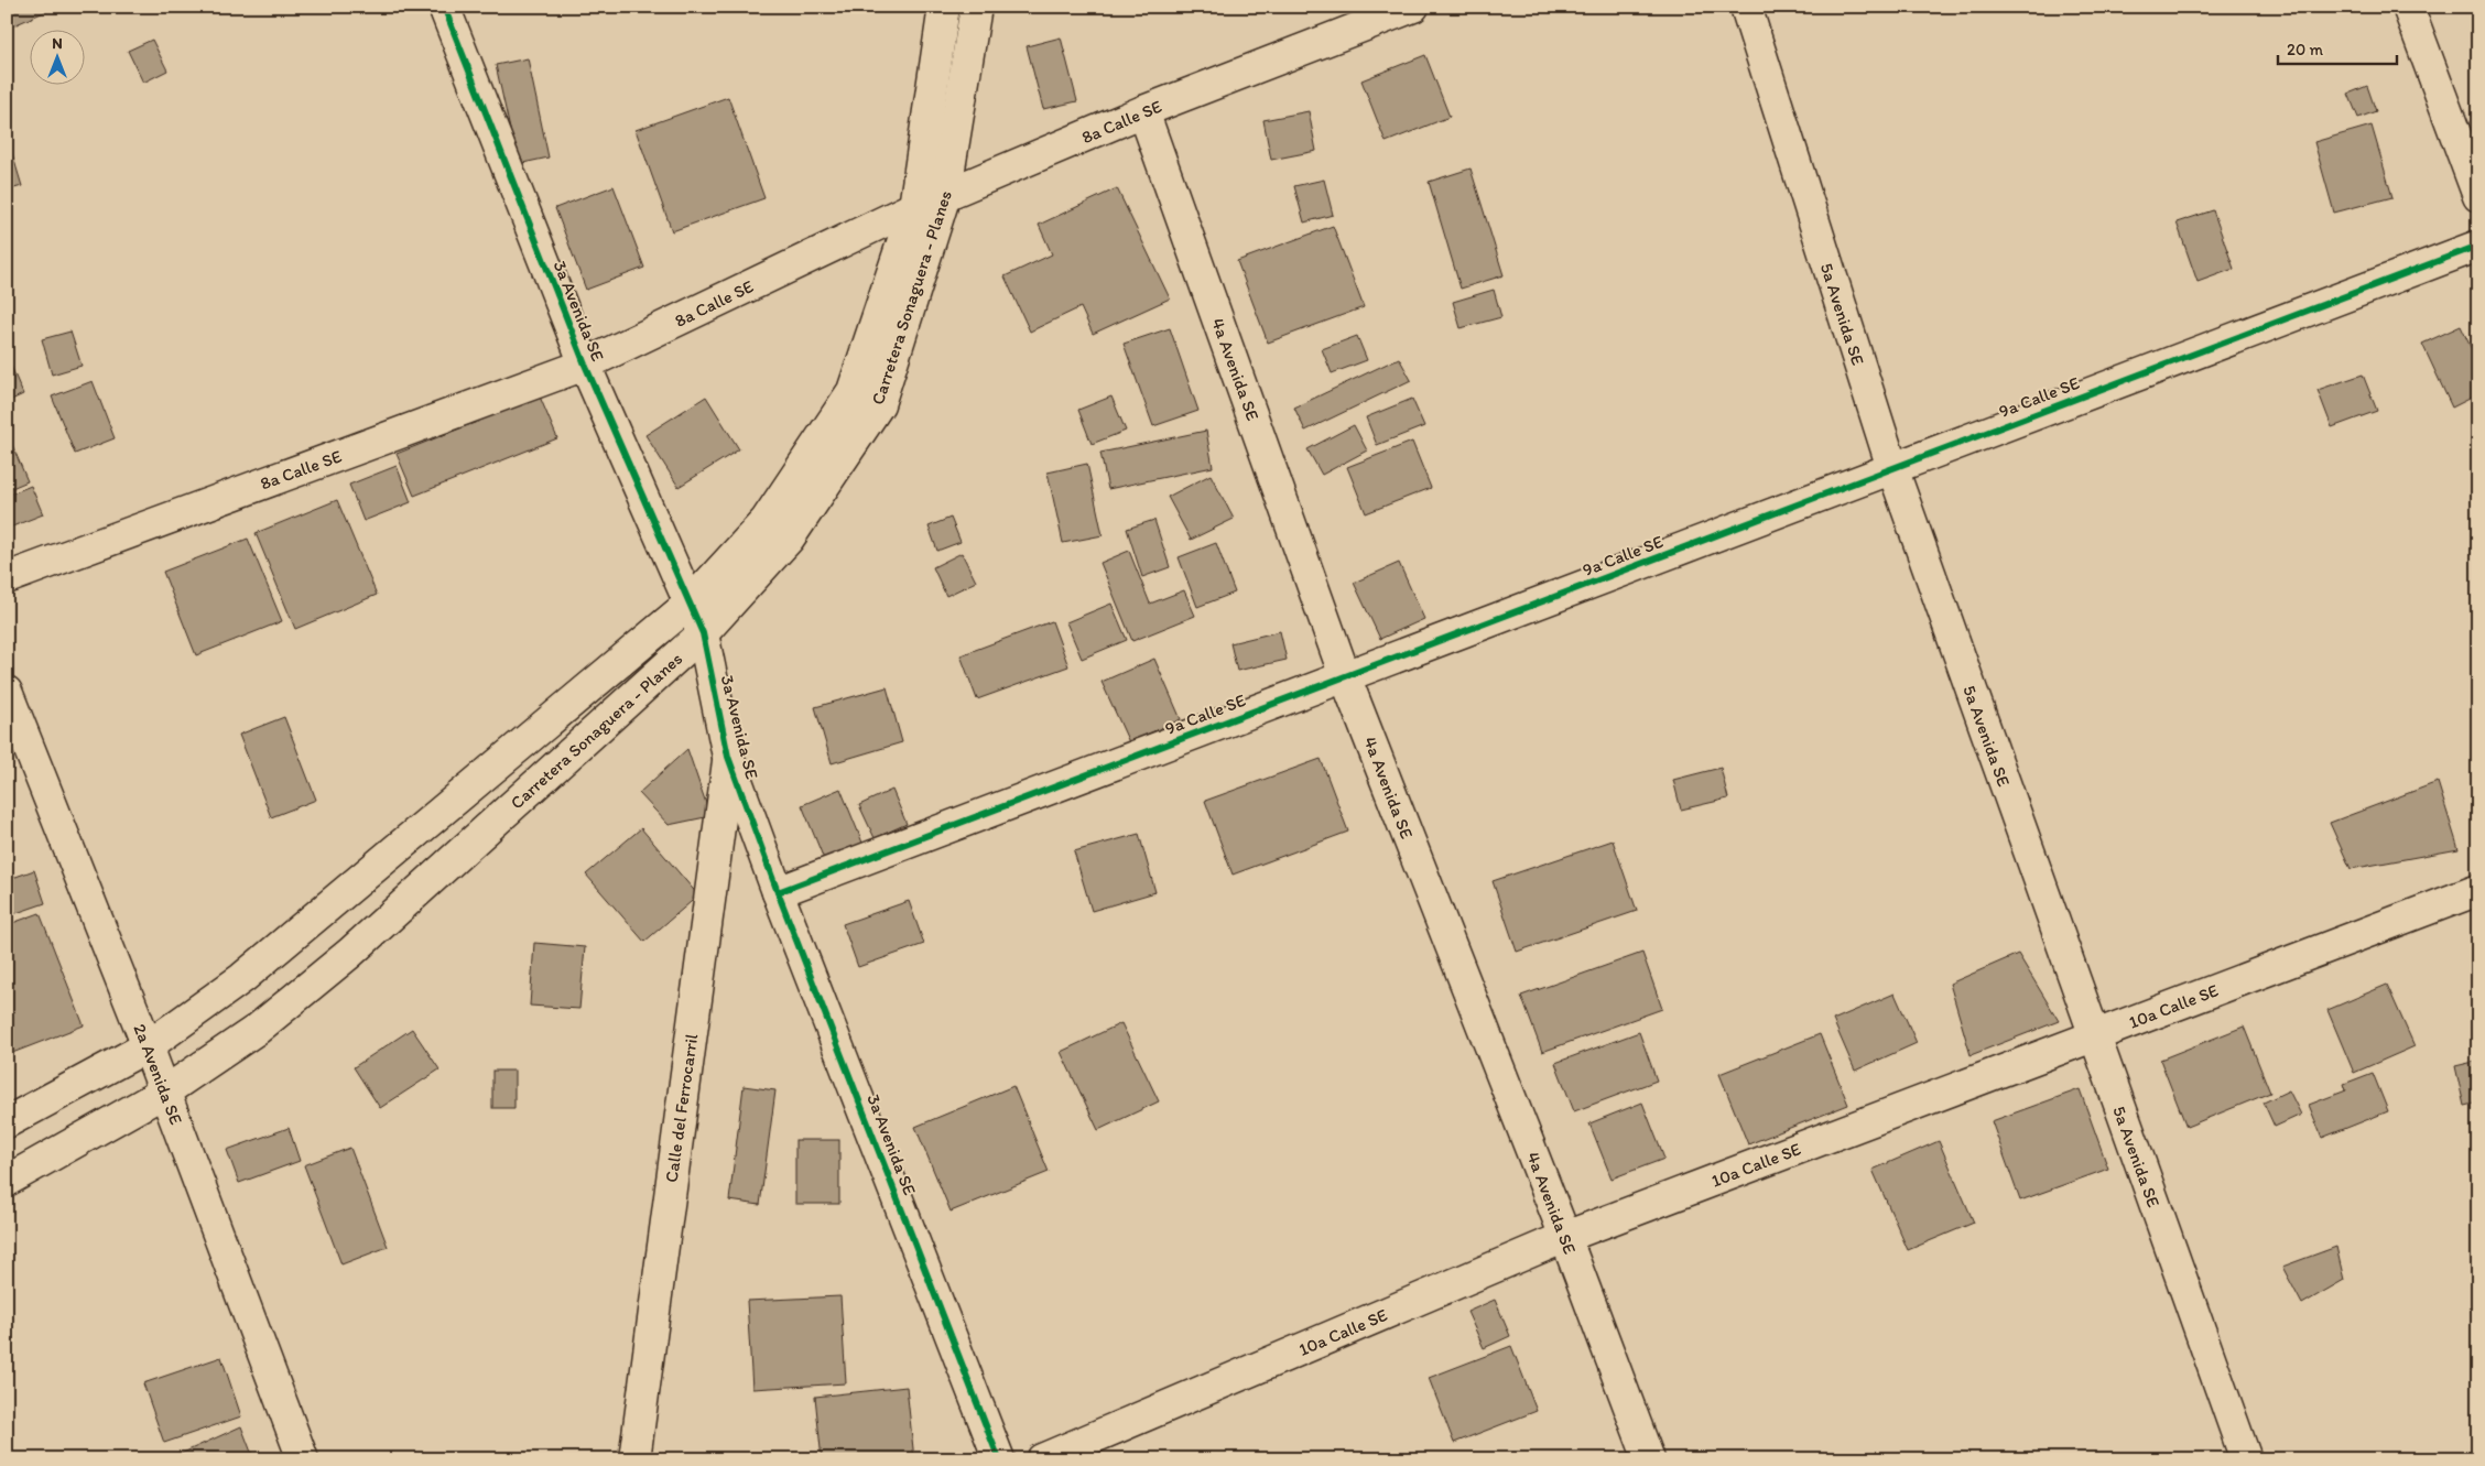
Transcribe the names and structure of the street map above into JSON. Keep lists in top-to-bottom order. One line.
{"streets":{"street":["8a Calle SE","Carretera Sonaguera - Planes","3a Avenida SE","5a Avenida SE","4a Avenida SE","9a Calle SE","10a Calle SE","2a Avenida SE","Calle del Ferrocarril"]},"crossings":[["8a Calle SE","Carretera Sonaguera - Planes"],["8a Calle SE","3a Avenida SE"],["8a Calle SE","4a Avenida SE"],["Carretera Sonaguera - Planes","3a Avenida SE"],["Carretera Sonaguera - Planes","2a Avenida SE"],["3a Avenida SE","9a Calle SE"],["3a Avenida SE","Calle del Ferrocarril"],["5a Avenida SE","9a Calle SE"],["5a Avenida SE","10a Calle SE"],["4a Avenida SE","9a Calle SE"],["4a Avenida SE","10a Calle SE"]],"scale_bar":"20 m","north":"top"}
